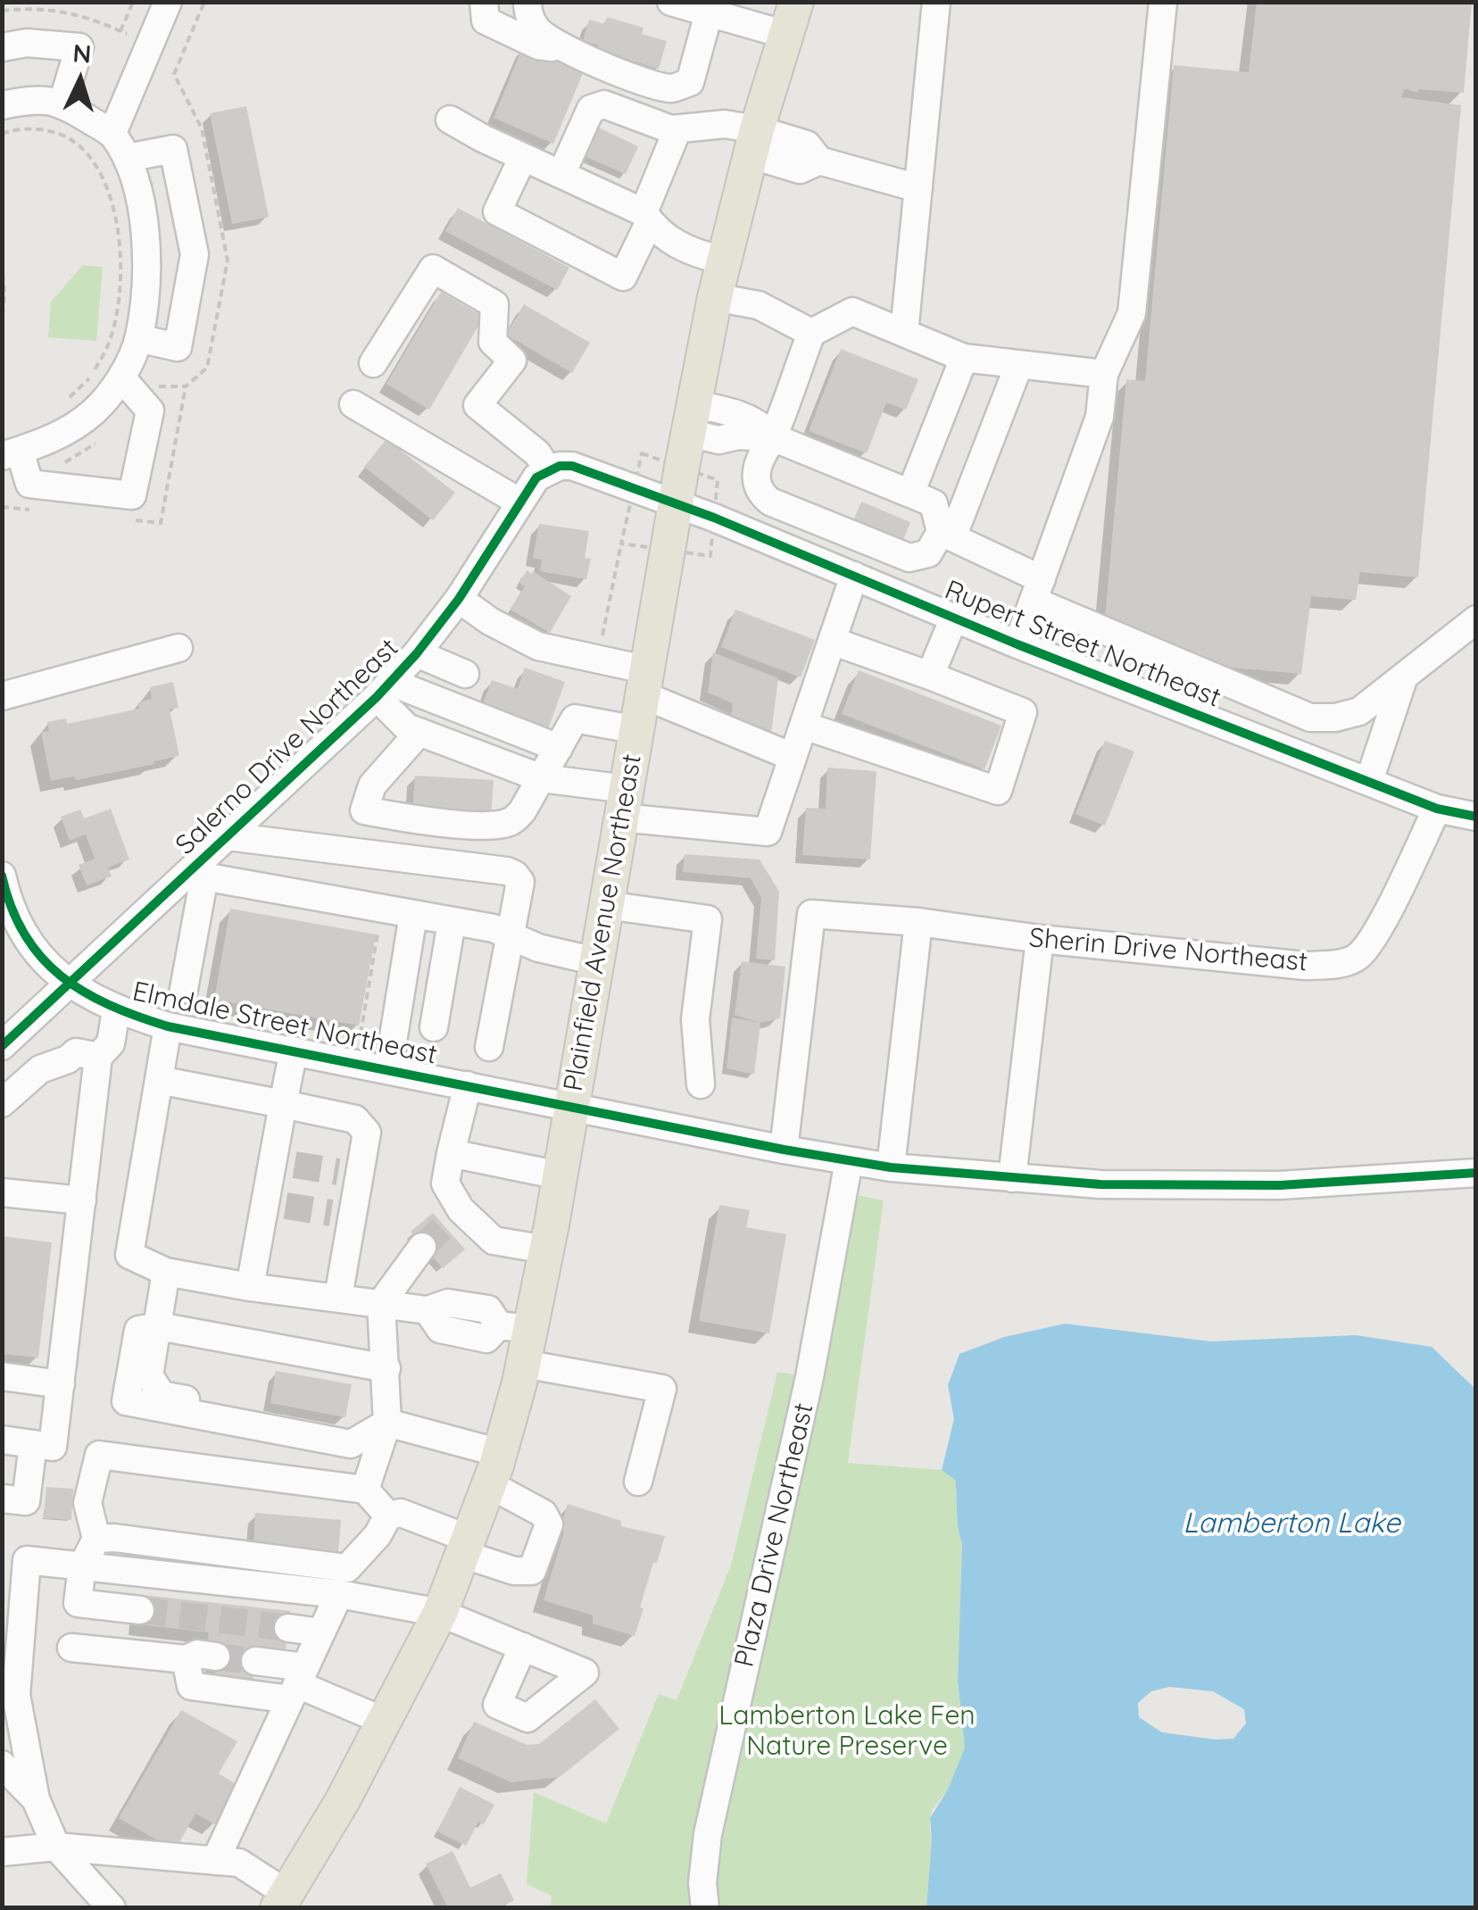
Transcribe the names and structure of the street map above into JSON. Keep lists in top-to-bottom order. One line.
{"streets":{"main road":["Plainfield Avenue Northeast"],"street":["Rupert Street Northeast","Salerno Drive Northeast","Sherin Drive Northeast","Elmdale Street Northeast","Plaza Drive Northeast"]},"crossings":[["Rupert Street Northeast","Plainfield Avenue Northeast"],["Rupert Street Northeast","Sherin Drive Northeast"],["Salerno Drive Northeast","Elmdale Street Northeast"],["Plainfield Avenue Northeast","Elmdale Street Northeast"],["Sherin Drive Northeast","Elmdale Street Northeast"],["Elmdale Street Northeast","Plaza Drive Northeast"]],"water":["Lamberton Lake"],"parks":["Lamberton Lake Fen Nature Preserve"],"north":"top"}
